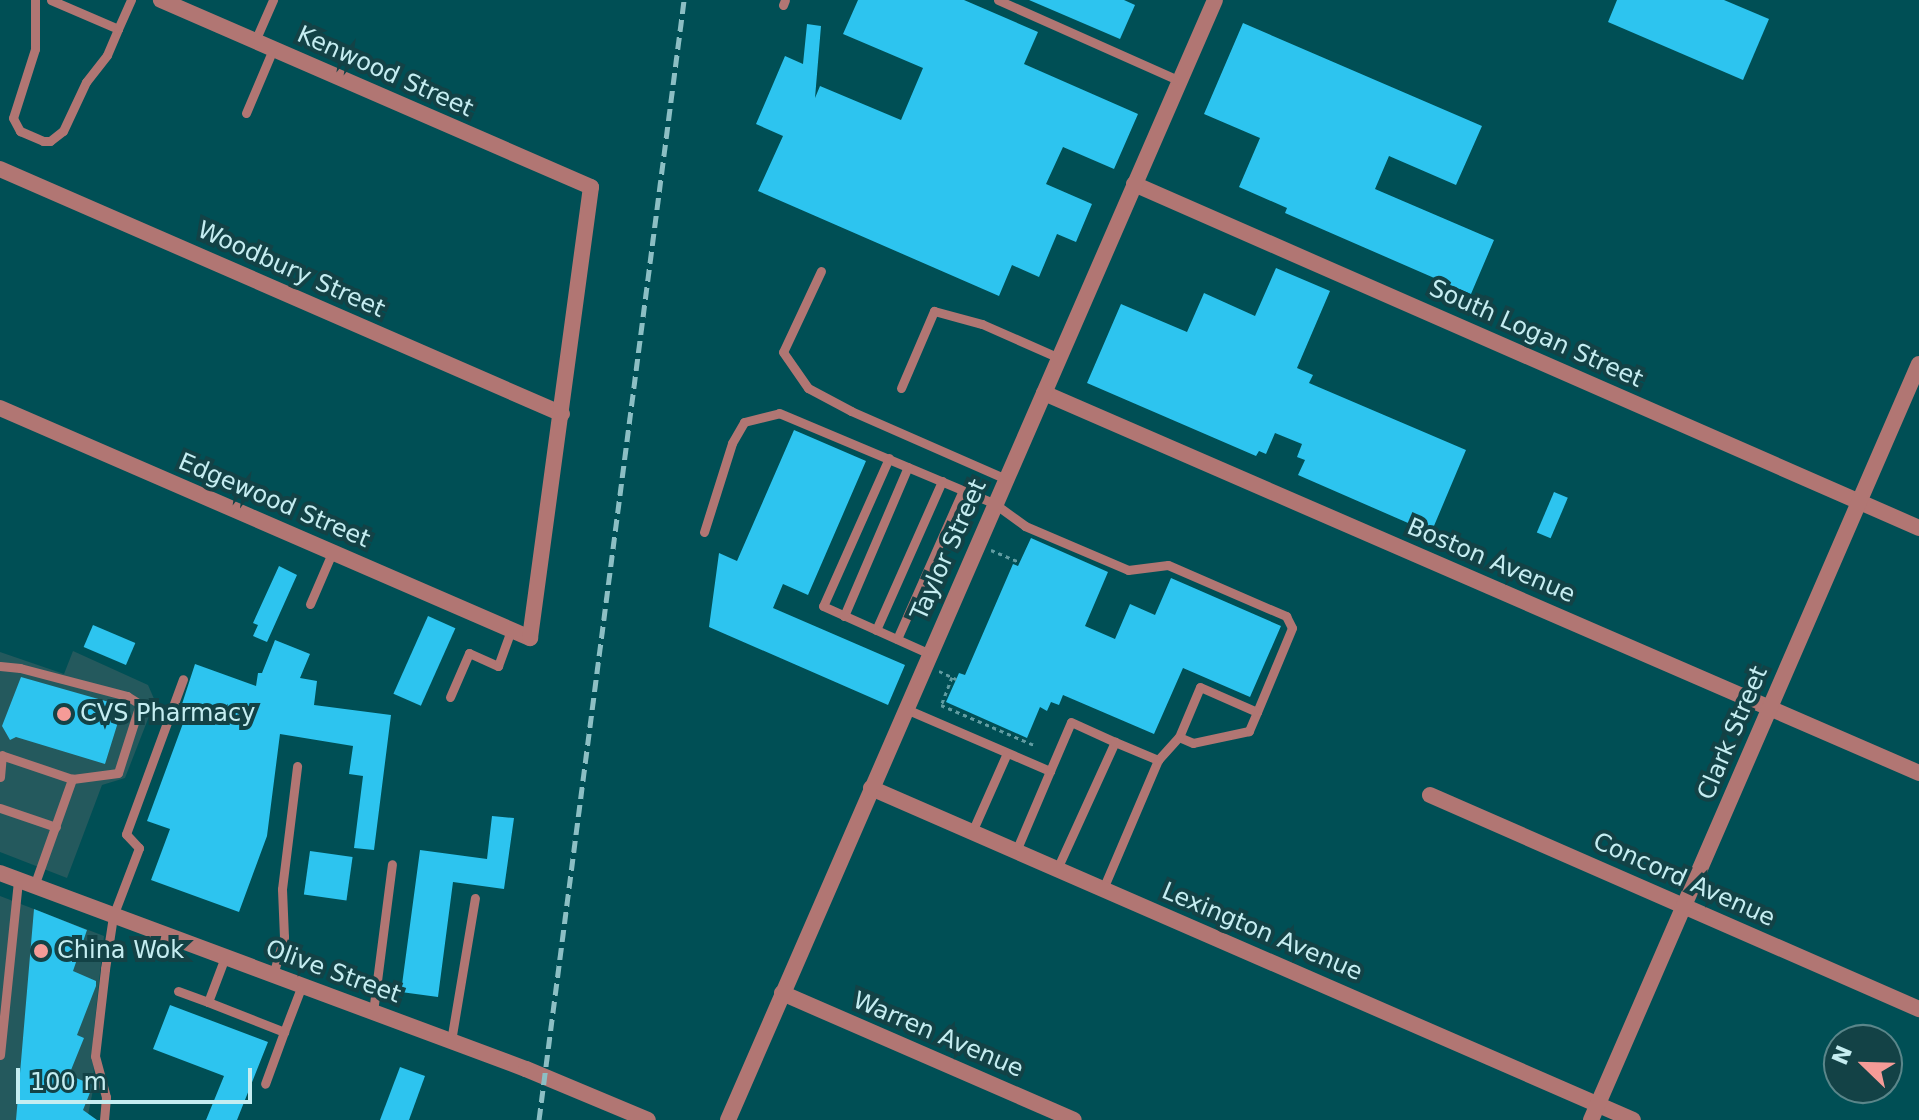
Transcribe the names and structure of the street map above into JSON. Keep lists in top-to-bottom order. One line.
{"streets":{"street":["Kenwood Street","Woodbury Street","South Logan Street","Edgewood Street","Taylor Street","Boston Avenue","Clark Street","Concord Avenue","Lexington Avenue","Olive Street","Warren Avenue"]},"crossings":[["Kenwood Street","Woodbury Street"],["Kenwood Street","Edgewood Street"],["Woodbury Street","Edgewood Street"],["South Logan Street","Taylor Street"],["South Logan Street","Clark Street"],["Taylor Street","Boston Avenue"],["Taylor Street","Lexington Avenue"],["Taylor Street","Warren Avenue"],["Boston Avenue","Clark Street"],["Clark Street","Concord Avenue"],["Clark Street","Lexington Avenue"]],"places":["CVS Pharmacy","China Wok"],"scale_bar":"100 m","north":"top left"}
